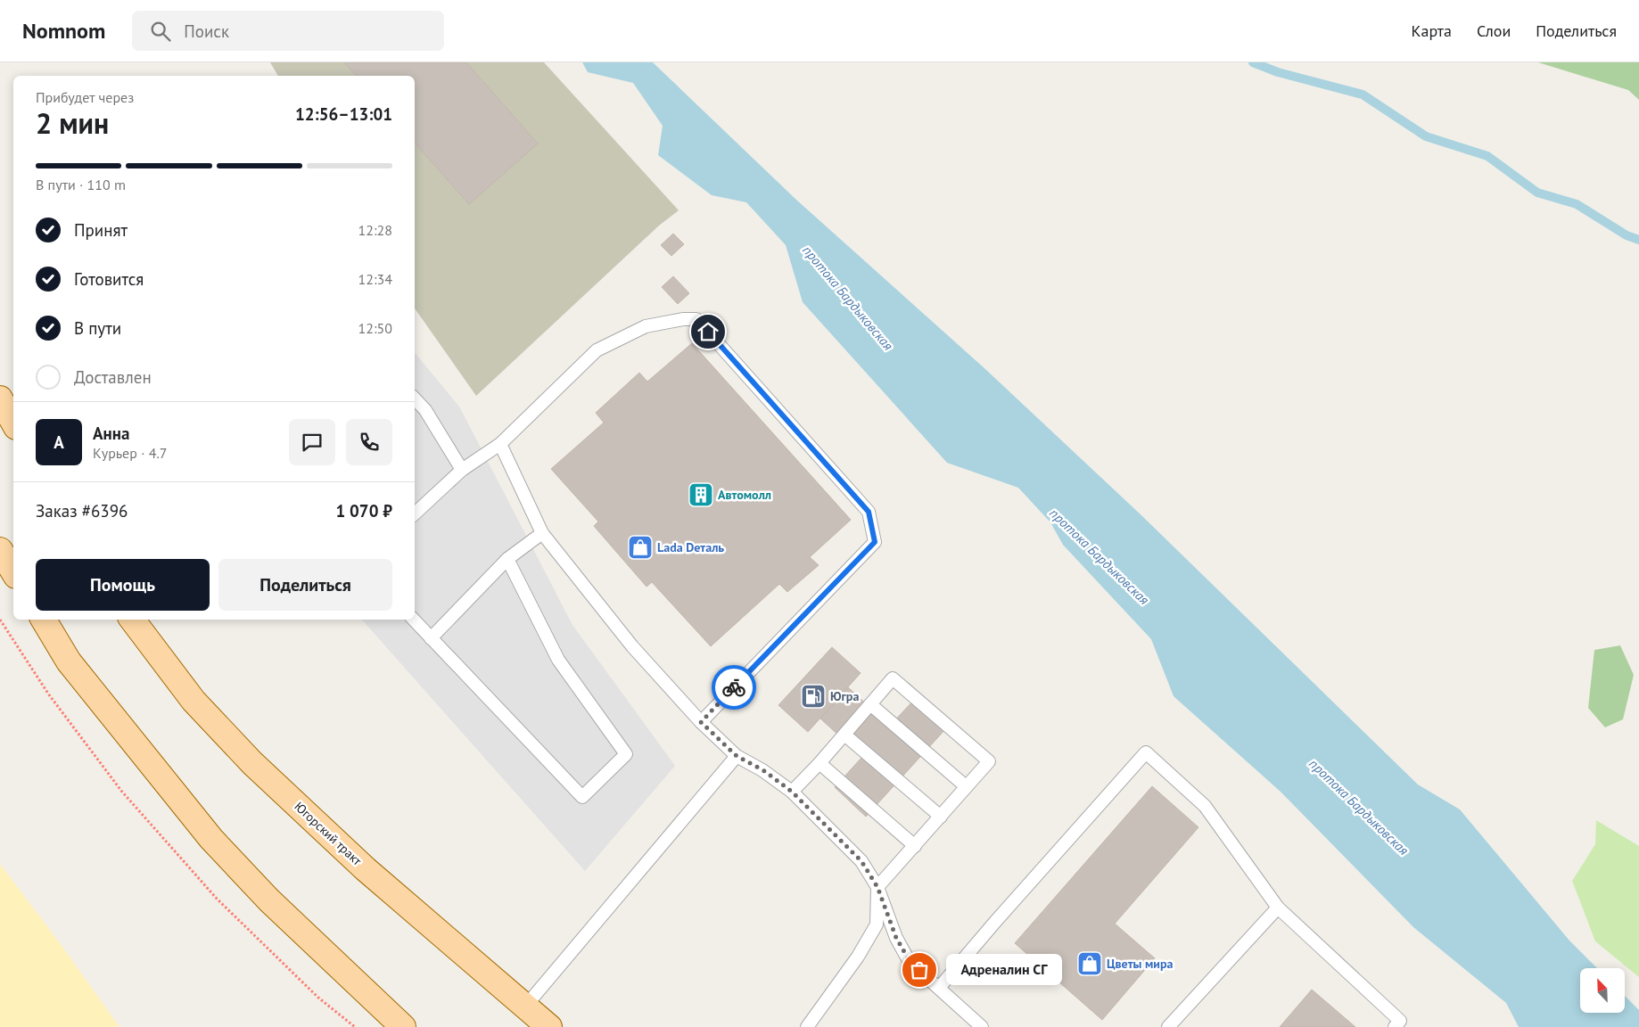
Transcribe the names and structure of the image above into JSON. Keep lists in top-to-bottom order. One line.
{"streets":{"main road":["Югорский тракт"]},"water":["протока Бардыковская"],"places":{"building":["Автомолл"],"shop":["Lada Dеталь","Цветы мира"],"fuel station":["Югра"],"other":["Адреналин СГ"]},"north":"top left","page":{"header":"Nomnom","search":"Поиск","nav":["Карта","Слои","Поделиться"],"heading":["2 мин","Прибудет через","12:56–13:01"],"panel":["Анна","Курьер · 4.7","Заказ #6396","1 070 ₽"],"bar":"В пути · 110 m","list":[["Принят","12:28"],["Готовится","12:34"],["В пути","12:50"],"Доставлен"],"round":"А","buttons":["Помощь","Поделиться"],"bubble":"Адреналин СГ"}}
